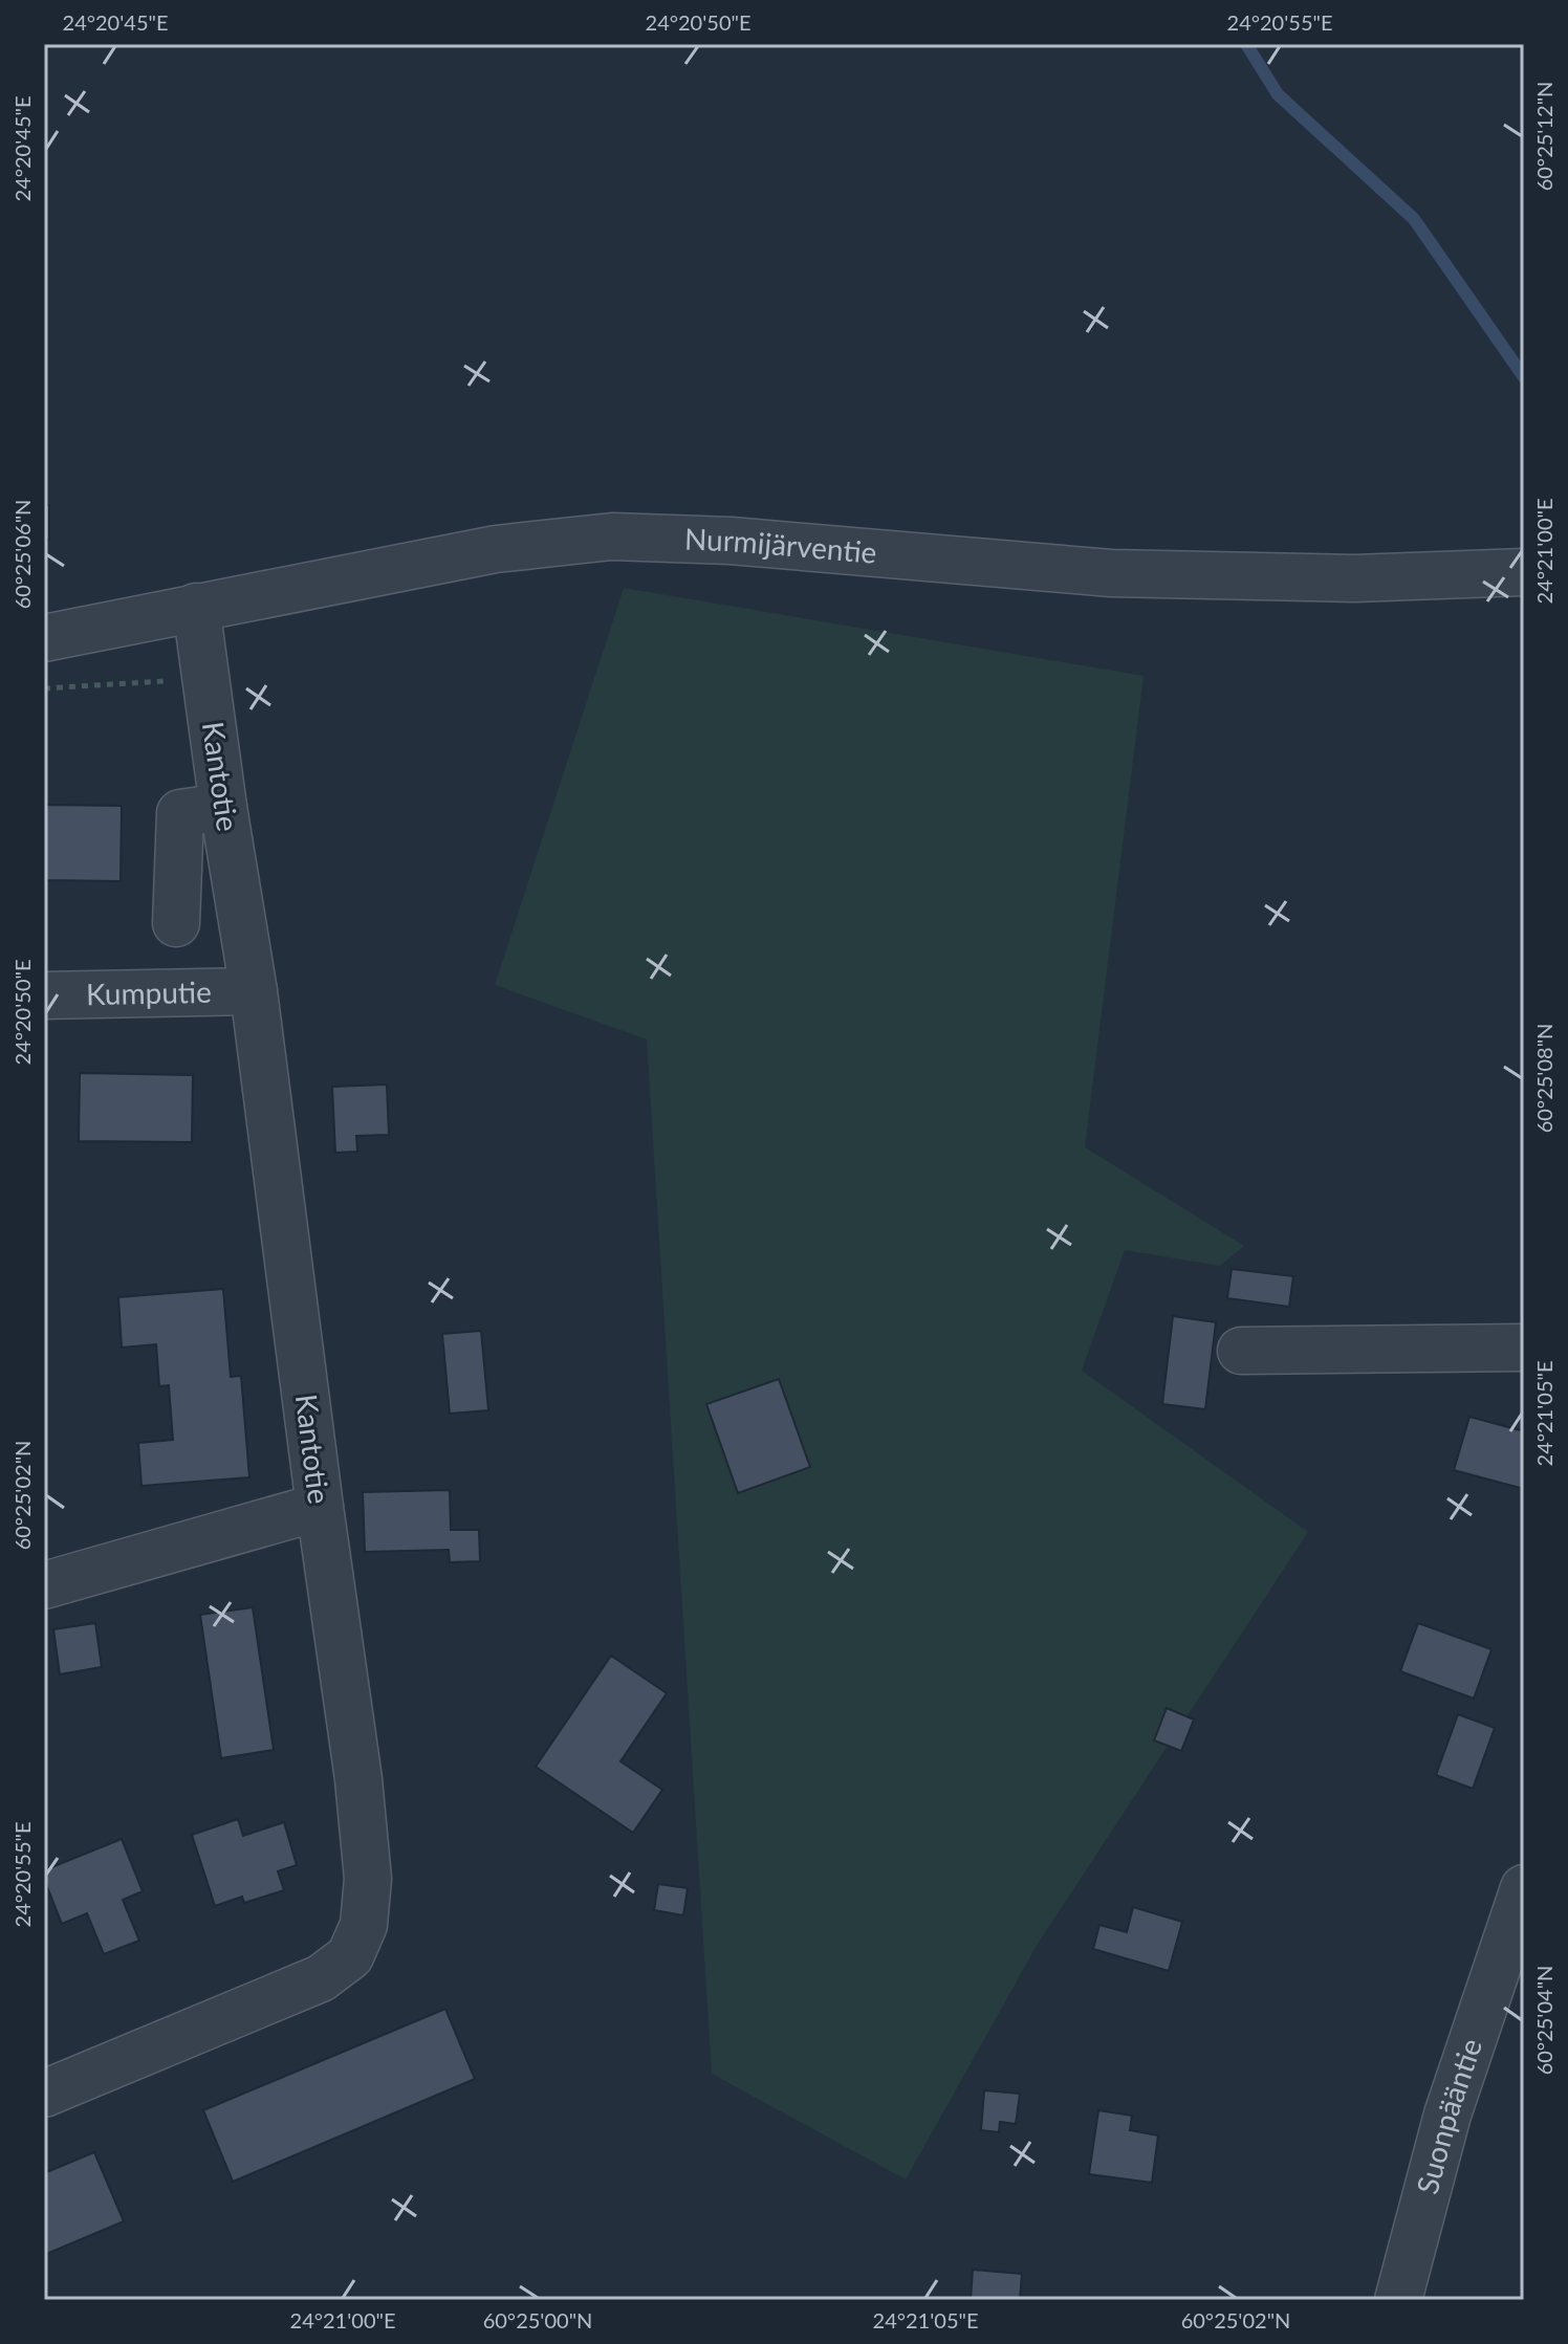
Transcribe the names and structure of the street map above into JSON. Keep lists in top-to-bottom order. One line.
{"streets":{"street":["Nurmijärventie","Kantotie","Kumputie","Suonpääntie"]},"crossings":[["Nurmijärventie","Kantotie"],["Kantotie","Kumputie"]],"coordinates":["24°20'45\"E","24°20'50\"E","24°20'55\"E","60°25'12\"N","24°21'00\"E","60°25'06\"N","60°25'08\"N","24°21'05\"E","60°25'02\"N","60°25'04\"N","60°25'00\"N"]}
